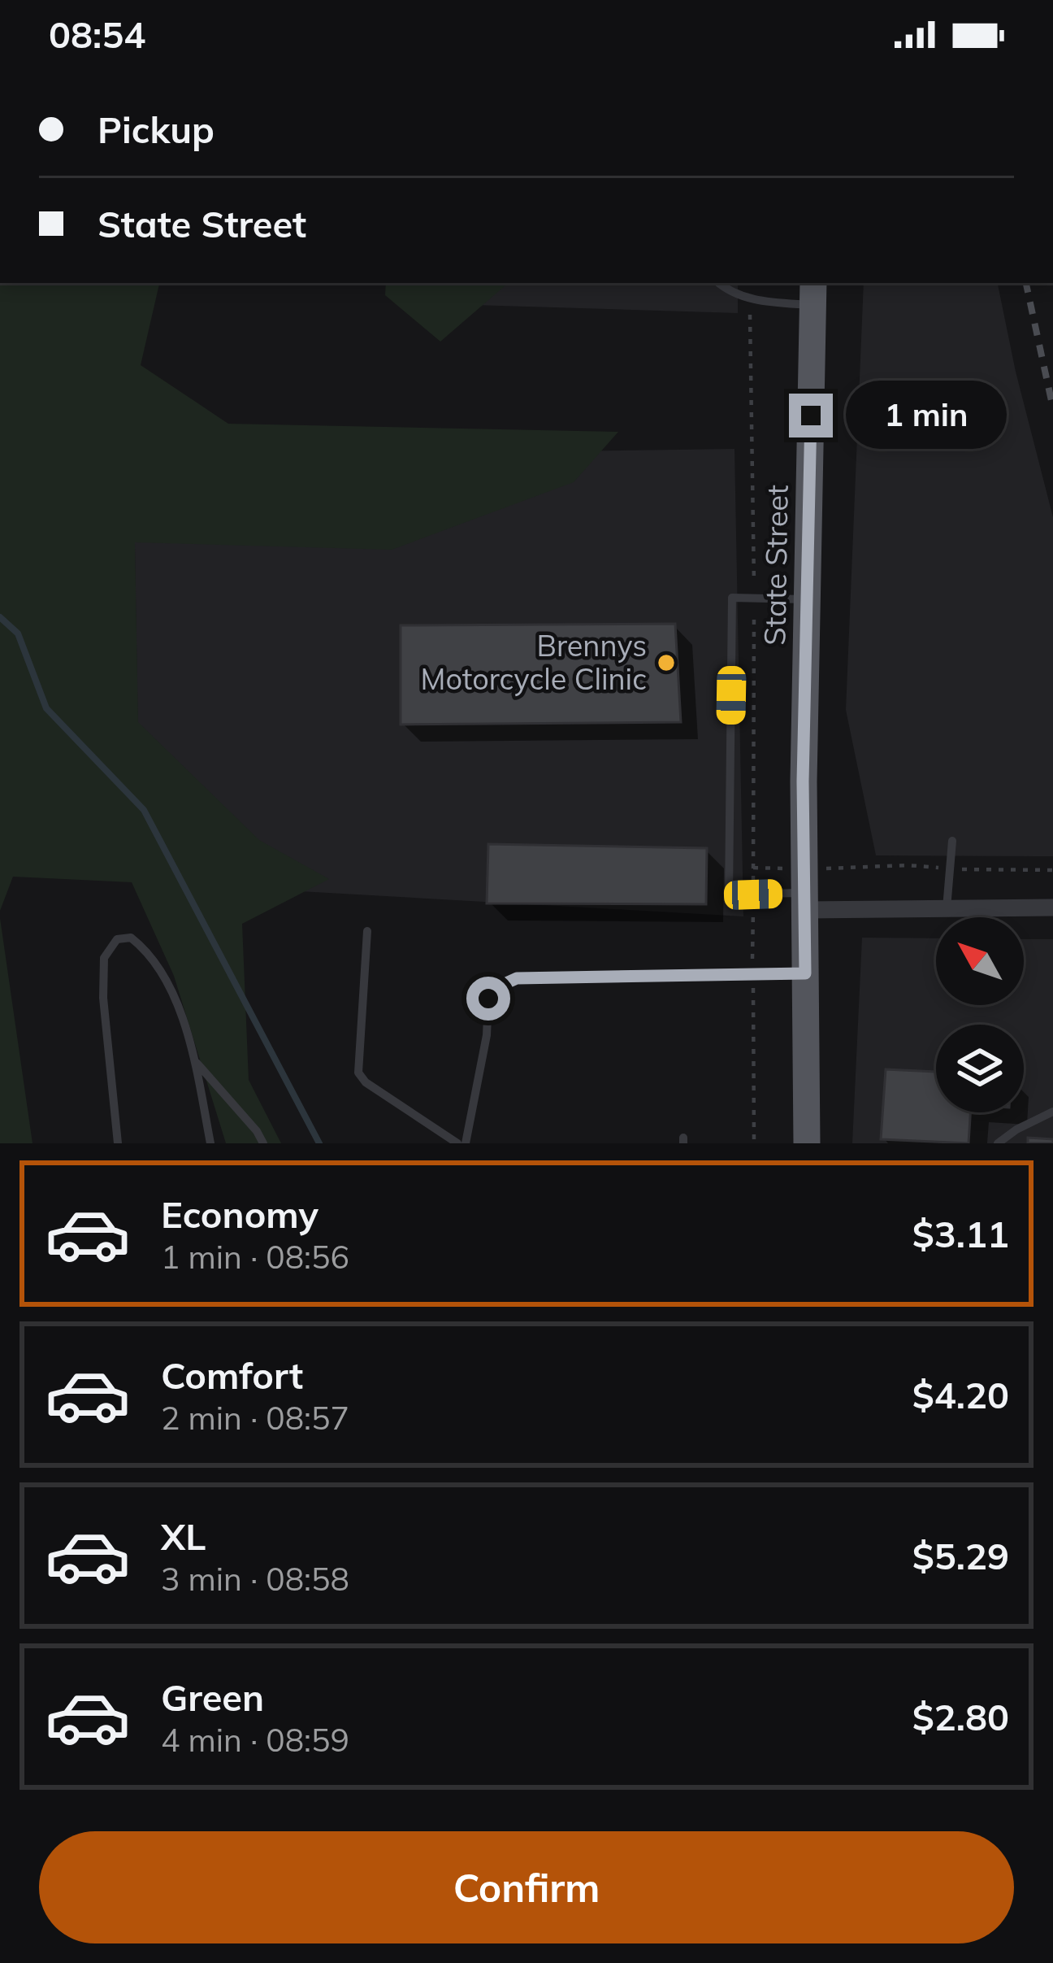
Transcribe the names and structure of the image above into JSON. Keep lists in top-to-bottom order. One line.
{"streets":{"main road":["State Street"]},"places":["Brennys Motorcycle Clinic"],"north":"top left","page":{"status":"08:54","banner":["Pickup","State Street"],"bubble":"1 min","list":[{"name":"Economy","note":"1 min · 08:56","value":"$3.11"},{"name":"Comfort","note":"2 min · 08:57","value":"$4.20"},{"name":"XL","note":"3 min · 08:58","value":"$5.29"},{"name":"Green","note":"4 min · 08:59","value":"$2.80"}],"buttons":"Confirm"}}
